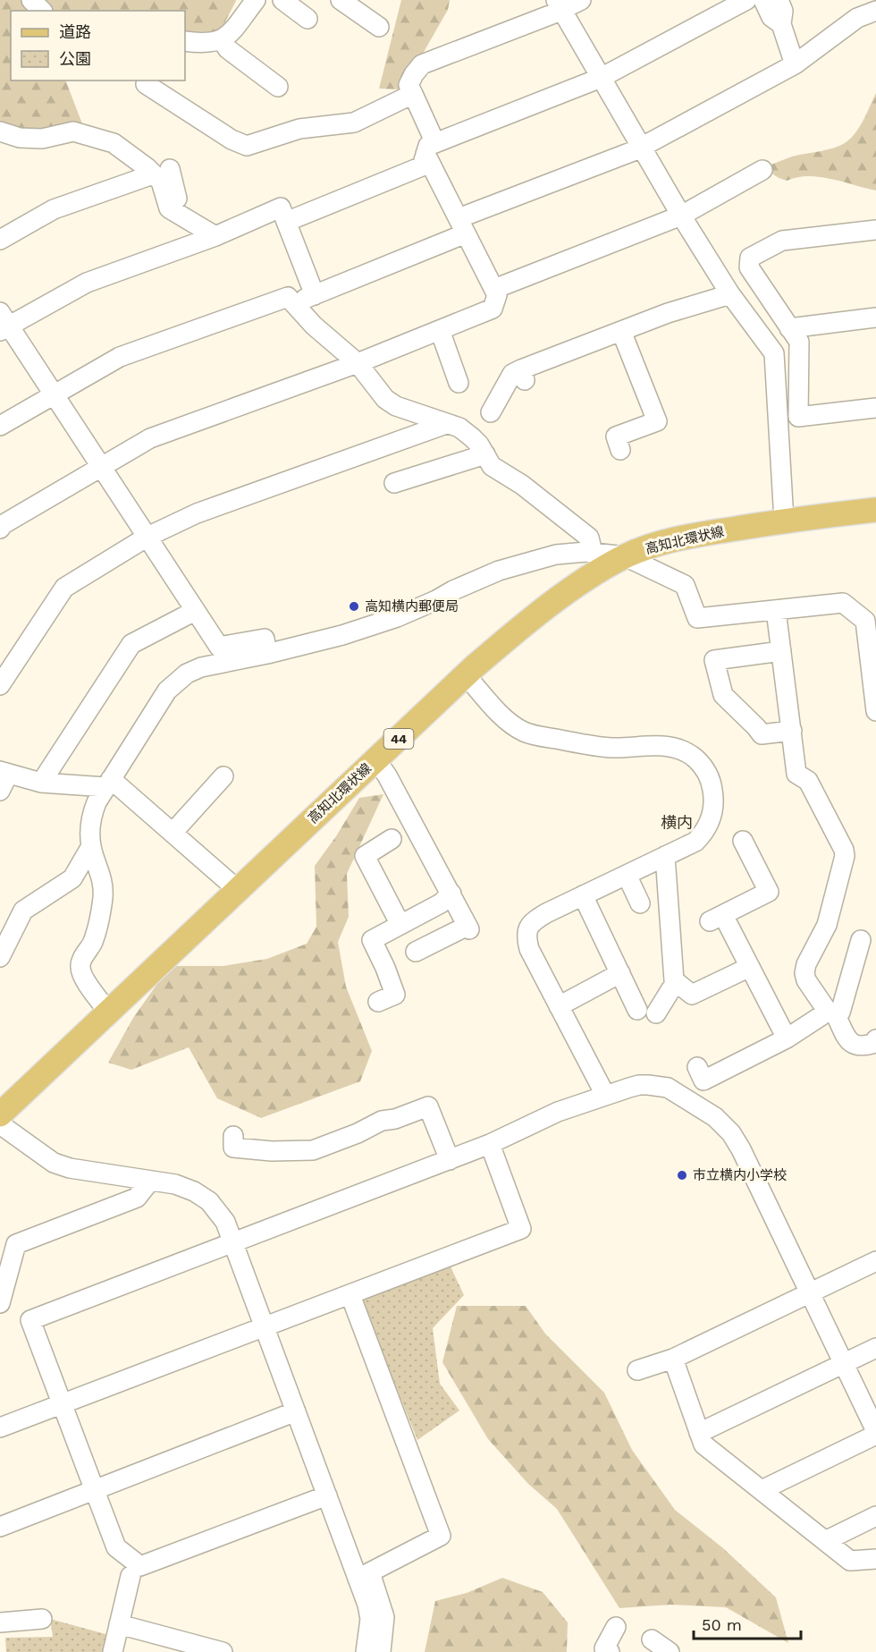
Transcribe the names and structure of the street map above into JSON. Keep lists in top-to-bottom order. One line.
{"streets":{"main road":["高知北環状線","44"]},"districts":["横内"],"places":["高知横内郵便局","市立横内小学校"],"legend":["道路","公園"],"scale_bar":"50 m"}
